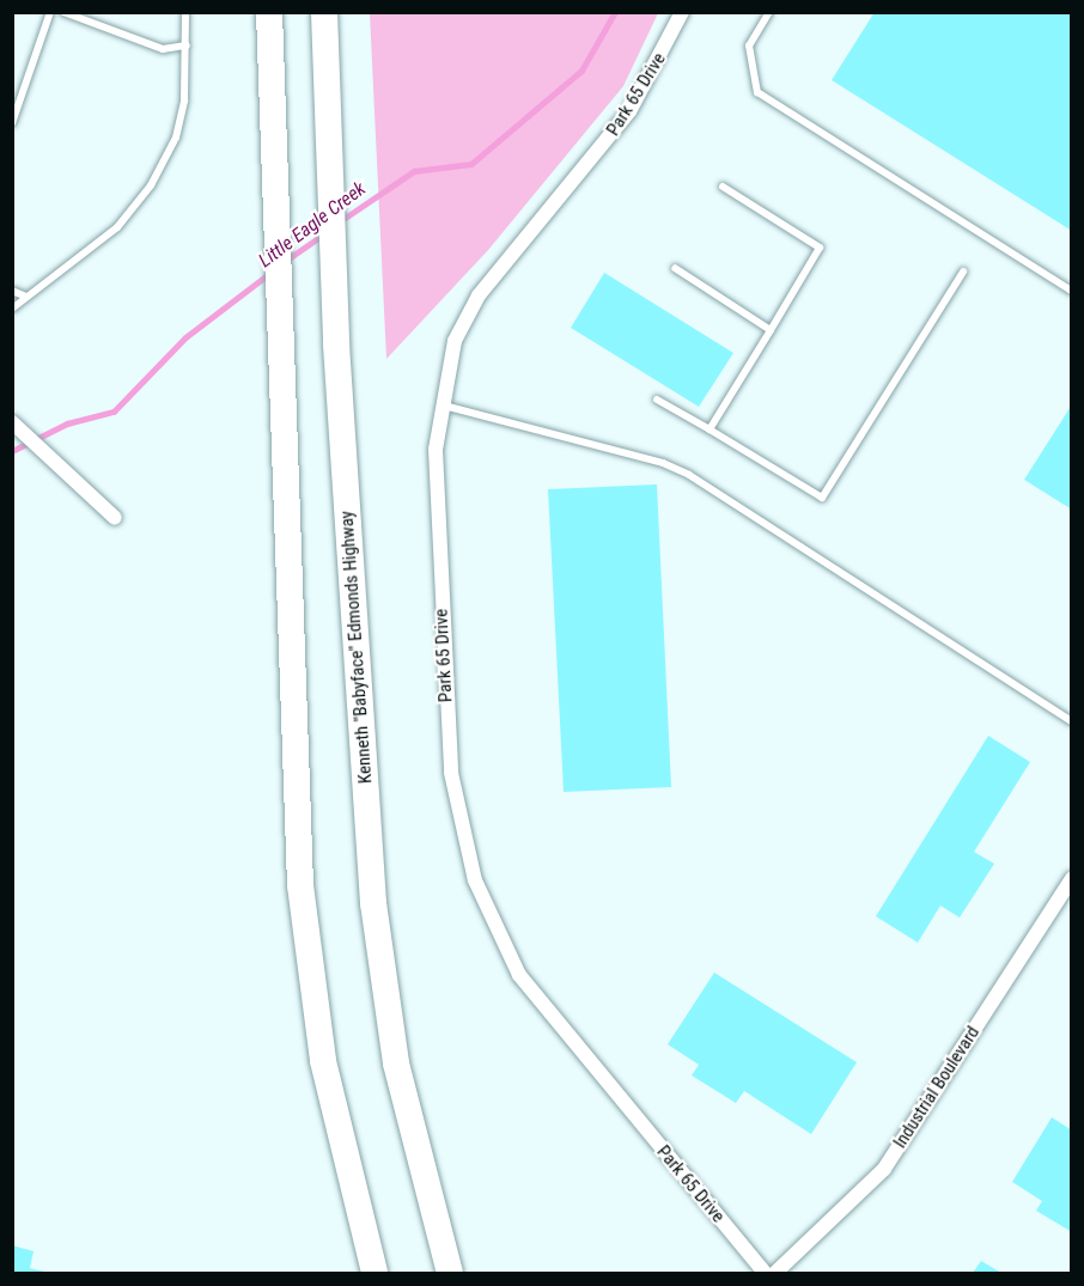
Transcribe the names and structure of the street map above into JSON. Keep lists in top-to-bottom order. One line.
{"streets":{"highway":["Kenneth \"Babyface\" Edmonds Highway"],"street":["Park 65 Drive","Industrial Boulevard"]},"water":["Little Eagle Creek"]}
